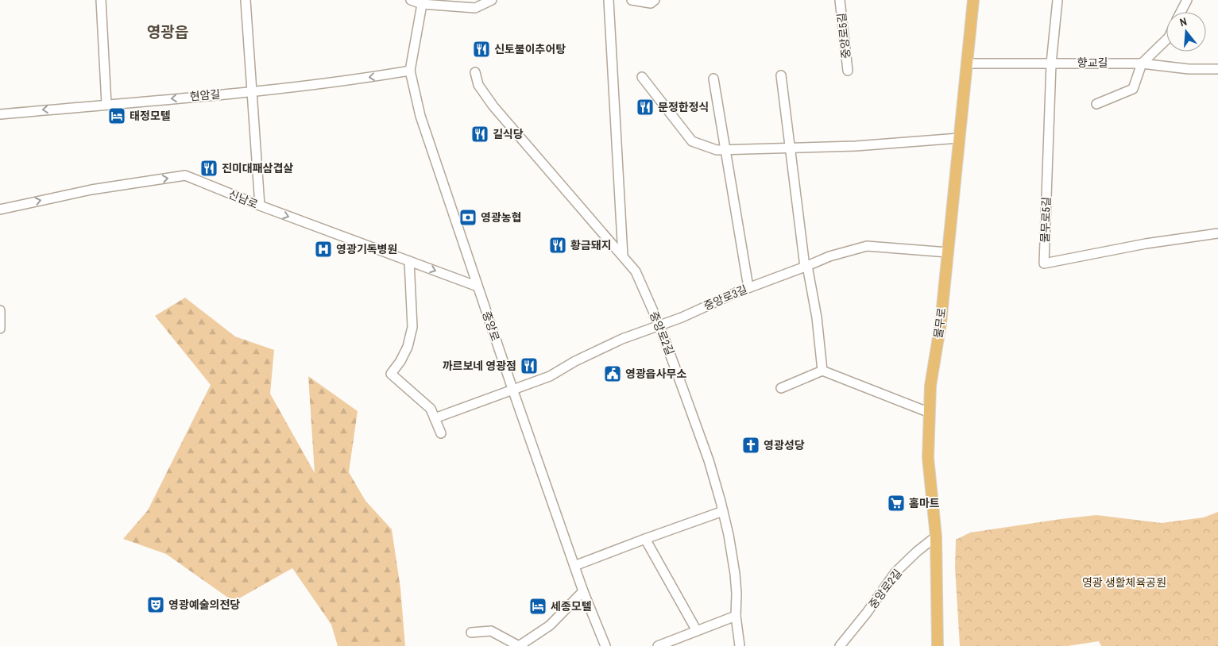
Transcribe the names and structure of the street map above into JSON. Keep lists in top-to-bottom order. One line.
{"streets":{"main road":["물무로"],"street":["중앙로5길","향교길","현암길","신남로","물무로5길","중앙로3길","중앙로","중앙로2길"]},"crossings":[["향교길","물무로5길"],["향교길","물무로"],["현암길","중앙로"],["신남로","중앙로"],["중앙로3길","물무로"],["중앙로3길","중앙로"],["중앙로3길","중앙로2길"],["물무로","중앙로2길"]],"one_way":["현암길","신남로"],"districts":["영광읍"],"parks":["영광 생활체육공원"],"places":{"restaurant":["신토불이추어탕","문정한정식","길식당","진미대패삼겹살","황금돼지","까르보네 영광점"],"hotel":["태정모텔","세종모텔"],"bank":["영광농협"],"hospital":["영광기독병원"],"public building":["영광읍사무소"],"church":["영광성당"],"supermarket":["홈마트"],"theatre":["영광예술의전당"]},"north":"top"}
